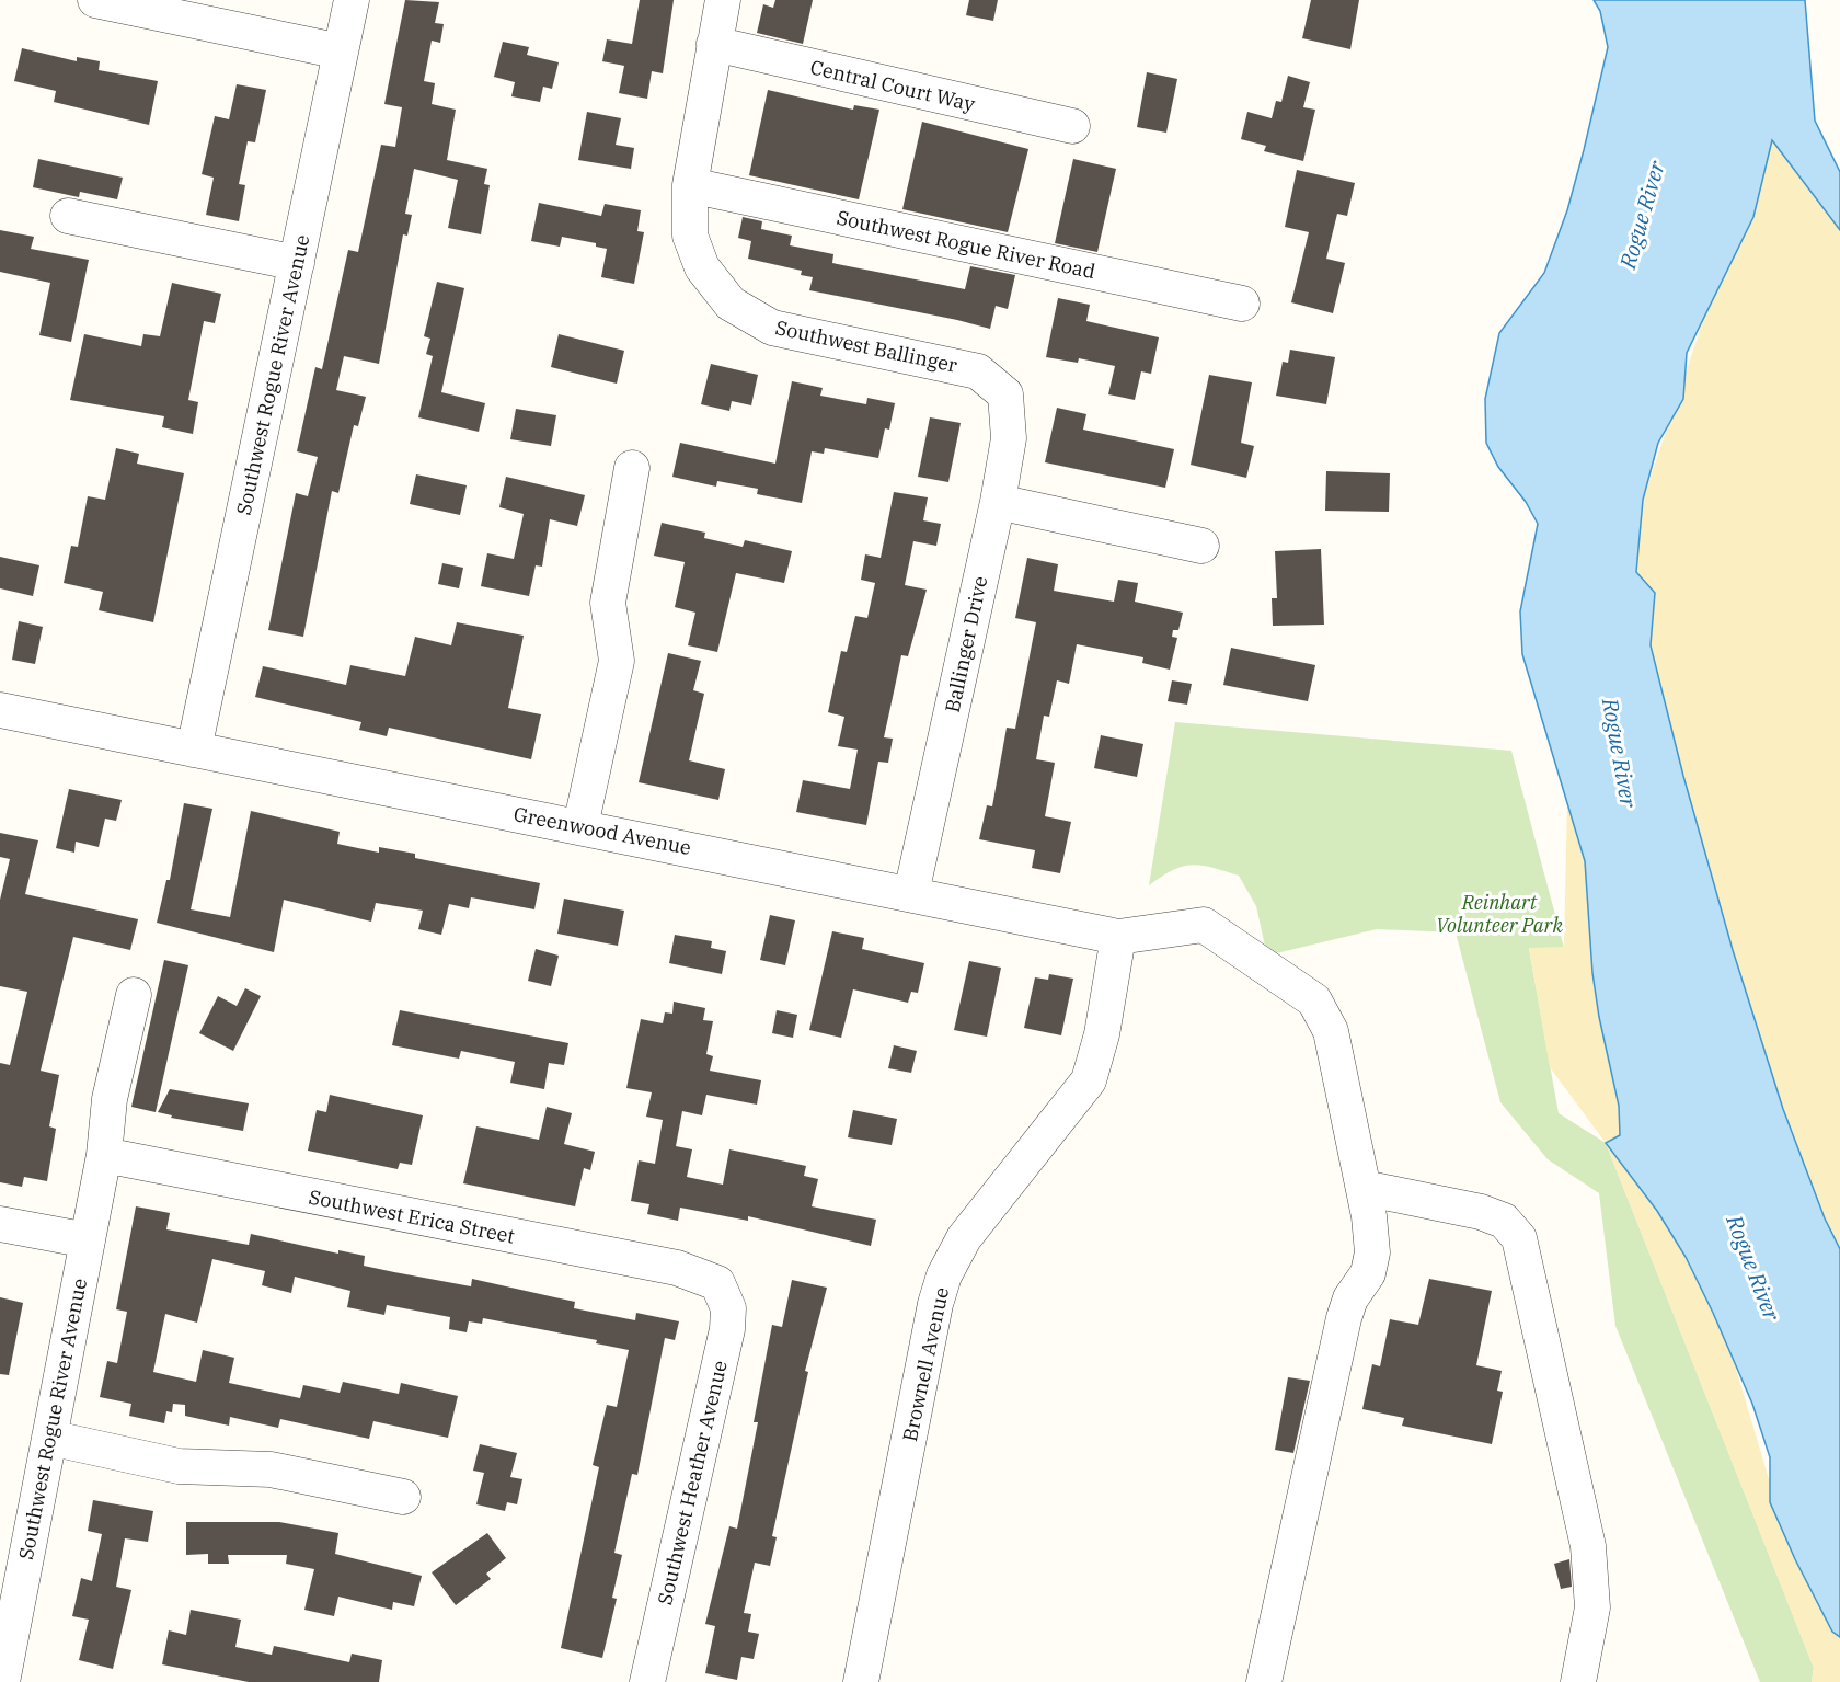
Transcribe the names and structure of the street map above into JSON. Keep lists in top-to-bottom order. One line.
{"streets":{"street":["Central Court Way","Southwest Rogue River Road","Southwest Ballinger","Southwest Rogue River Avenue","Ballinger Drive","Greenwood Avenue","Southwest Erica Street","Brownell Avenue","Southwest Heather Avenue"]},"crossings":[["Central Court Way","Southwest Ballinger"],["Southwest Rogue River Road","Southwest Ballinger"],["Southwest Ballinger","Ballinger Drive"],["Southwest Rogue River Avenue","Greenwood Avenue"],["Southwest Rogue River Avenue","Southwest Erica Street"],["Ballinger Drive","Greenwood Avenue"],["Greenwood Avenue","Brownell Avenue"],["Southwest Erica Street","Southwest Heather Avenue"]],"water":["Rogue River"],"parks":["Reinhart Volunteer Park"]}
